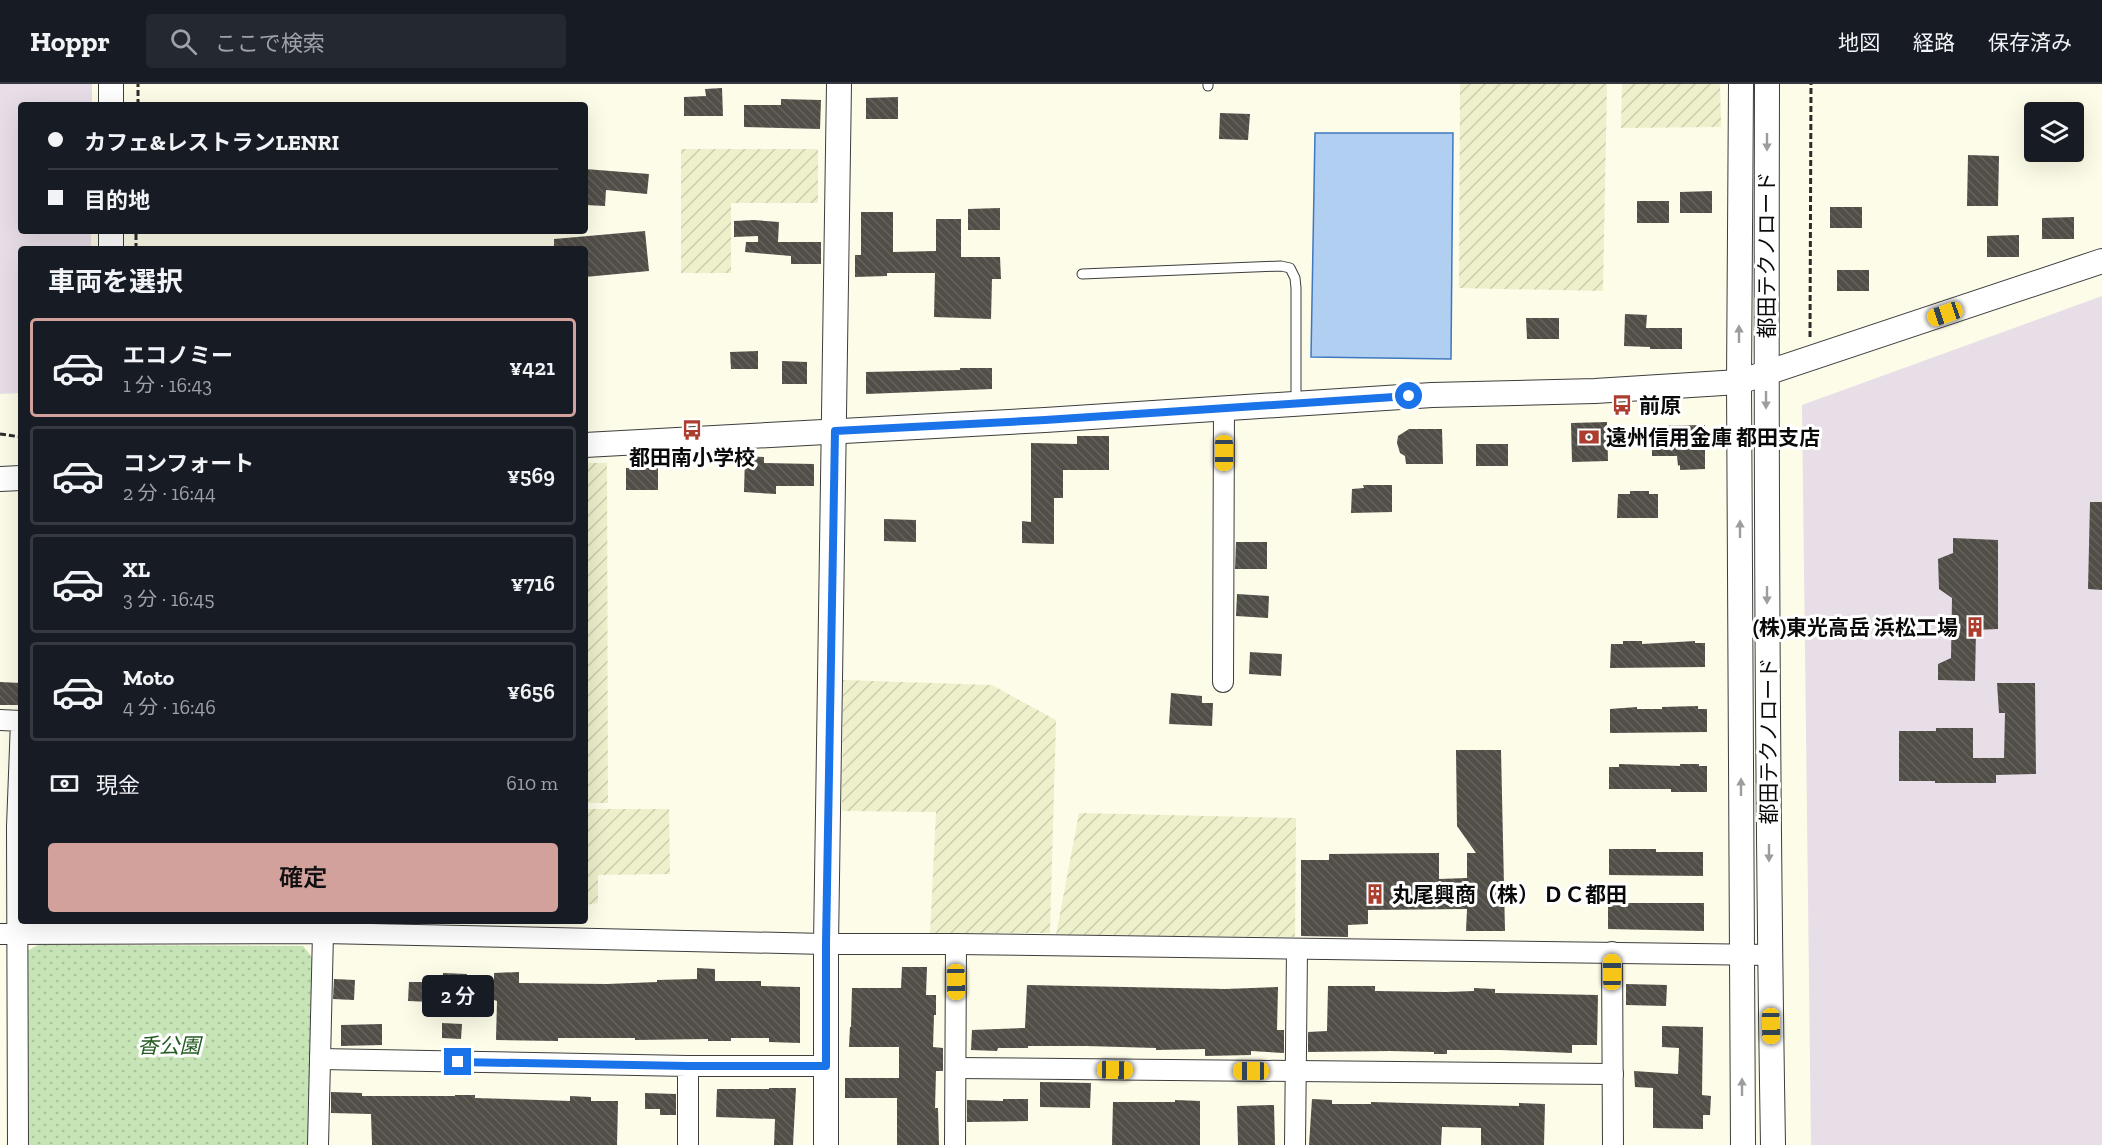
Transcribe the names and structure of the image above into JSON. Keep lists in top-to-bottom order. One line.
{"streets":{"street":["都田テクノロード"]},"parks":["香公園"],"places":{"bus stop":["前原","都田南小学校"],"bank":["遠州信用金庫 都田支店"],"building":["(株)東光高岳 浜松工場","丸尾興商（株） ＤＣ都田"]},"page":{"header":"Hoppr","search":"ここで検索","nav":["地図","経路","保存済み"],"banner":["カフェ&レストランLENRI","目的地"],"heading":"車両を選択","list":[{"name":"エコノミー","note":"1 分 · 16:43","value":"¥421"},{"name":"コンフォート","note":"2 分 · 16:44","value":"¥569"},{"name":"XL","note":"3 分 · 16:45","value":"¥716"},{"name":"Moto","note":"4 分 · 16:46","value":"¥656"}],"pay":["現金","610 m"],"buttons":"確定","bubble":"2 分"}}
